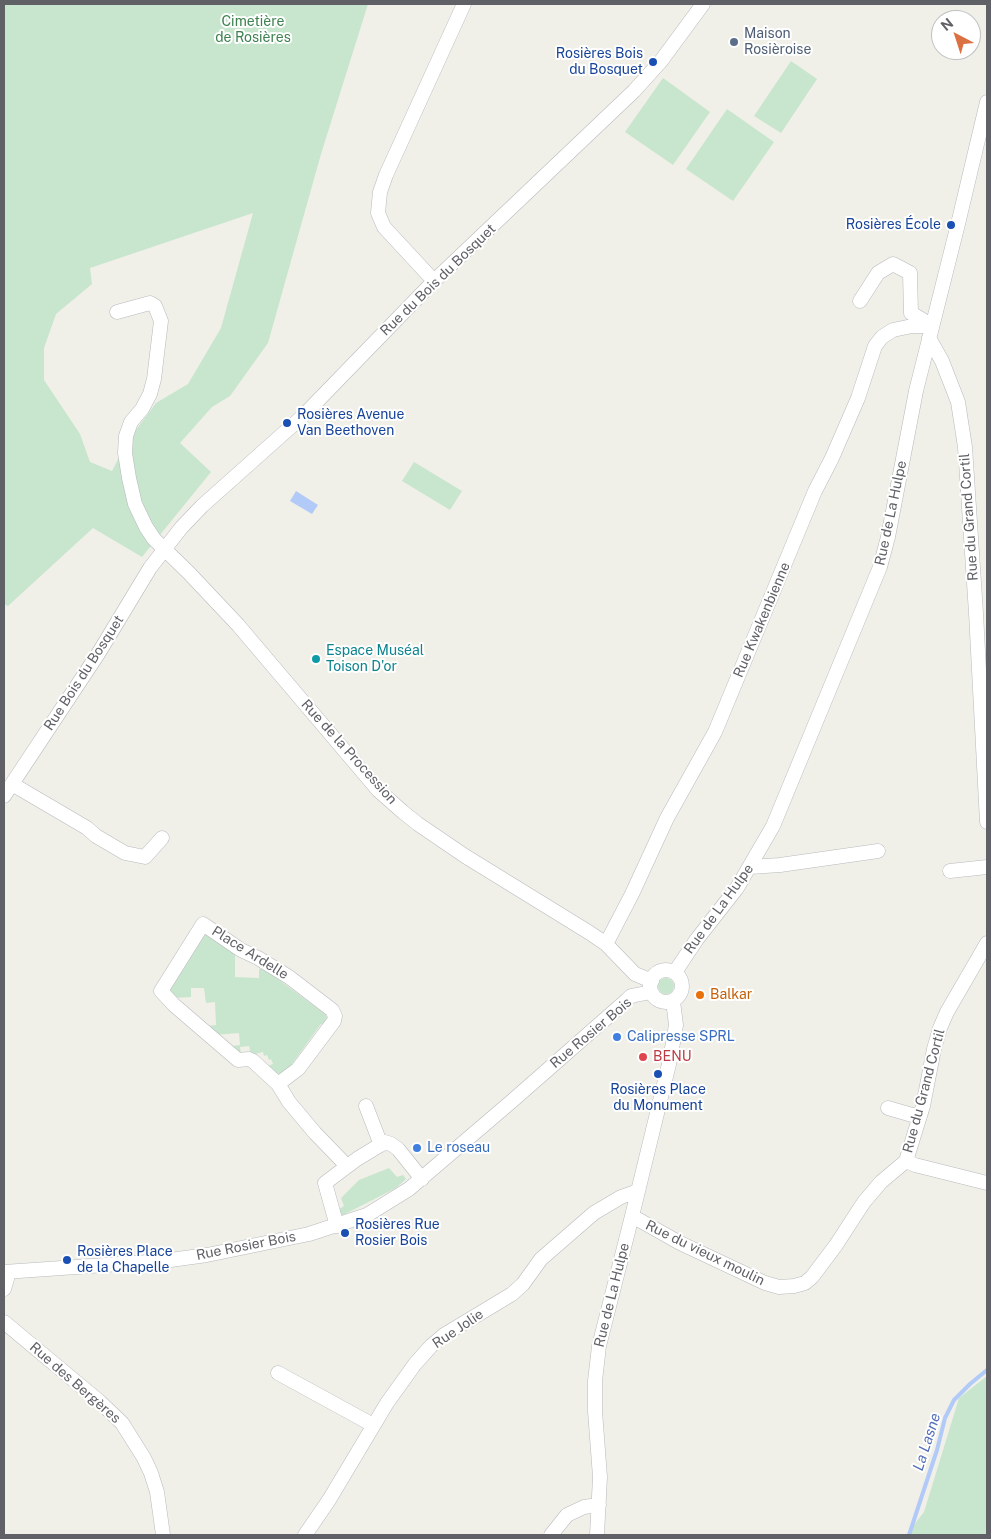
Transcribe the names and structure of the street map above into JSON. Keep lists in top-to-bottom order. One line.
{"streets":{"street":["Rue du Bois du Bosquet","Rue de La Hulpe","Rue du Grand Cortil","Rue Kwakenbienne","Rue Bois du Bosquet","Rue de la Procession","Place Ardelle","Rue Rosier Bois","Rue du vieux moulin","Rue Jolie","Rue des Bergères"]},"crossings":[["Rue du Bois du Bosquet","Rue Bois du Bosquet"],["Rue du Bois du Bosquet","Rue de la Procession"],["Rue de La Hulpe","Rue du Grand Cortil"],["Rue de La Hulpe","Rue Kwakenbienne"],["Rue de La Hulpe","Rue de la Procession"],["Rue de La Hulpe","Rue Rosier Bois"],["Rue de La Hulpe","Rue du vieux moulin"],["Rue de La Hulpe","Rue Jolie"],["Rue du Grand Cortil","Rue Kwakenbienne"],["Rue du Grand Cortil","Rue du vieux moulin"],["Rue Kwakenbienne","Rue de la Procession"],["Rue Bois du Bosquet","Rue de la Procession"],["Rue de la Procession","Rue Rosier Bois"]],"water":["La Lasne"],"parks":["Cimetière de Rosières"],"places":["Maison Rosièroise","Rosières Bois du Bosquet","Rosières École","Rosières Avenue Van Beethoven","Espace Muséal Toison D'or","Balkar","Calipresse SPRL","BENU","Rosières Place du Monument","Le roseau","Rosières Rue Rosier Bois","Rosières Place de la Chapelle"],"north":"top left"}
